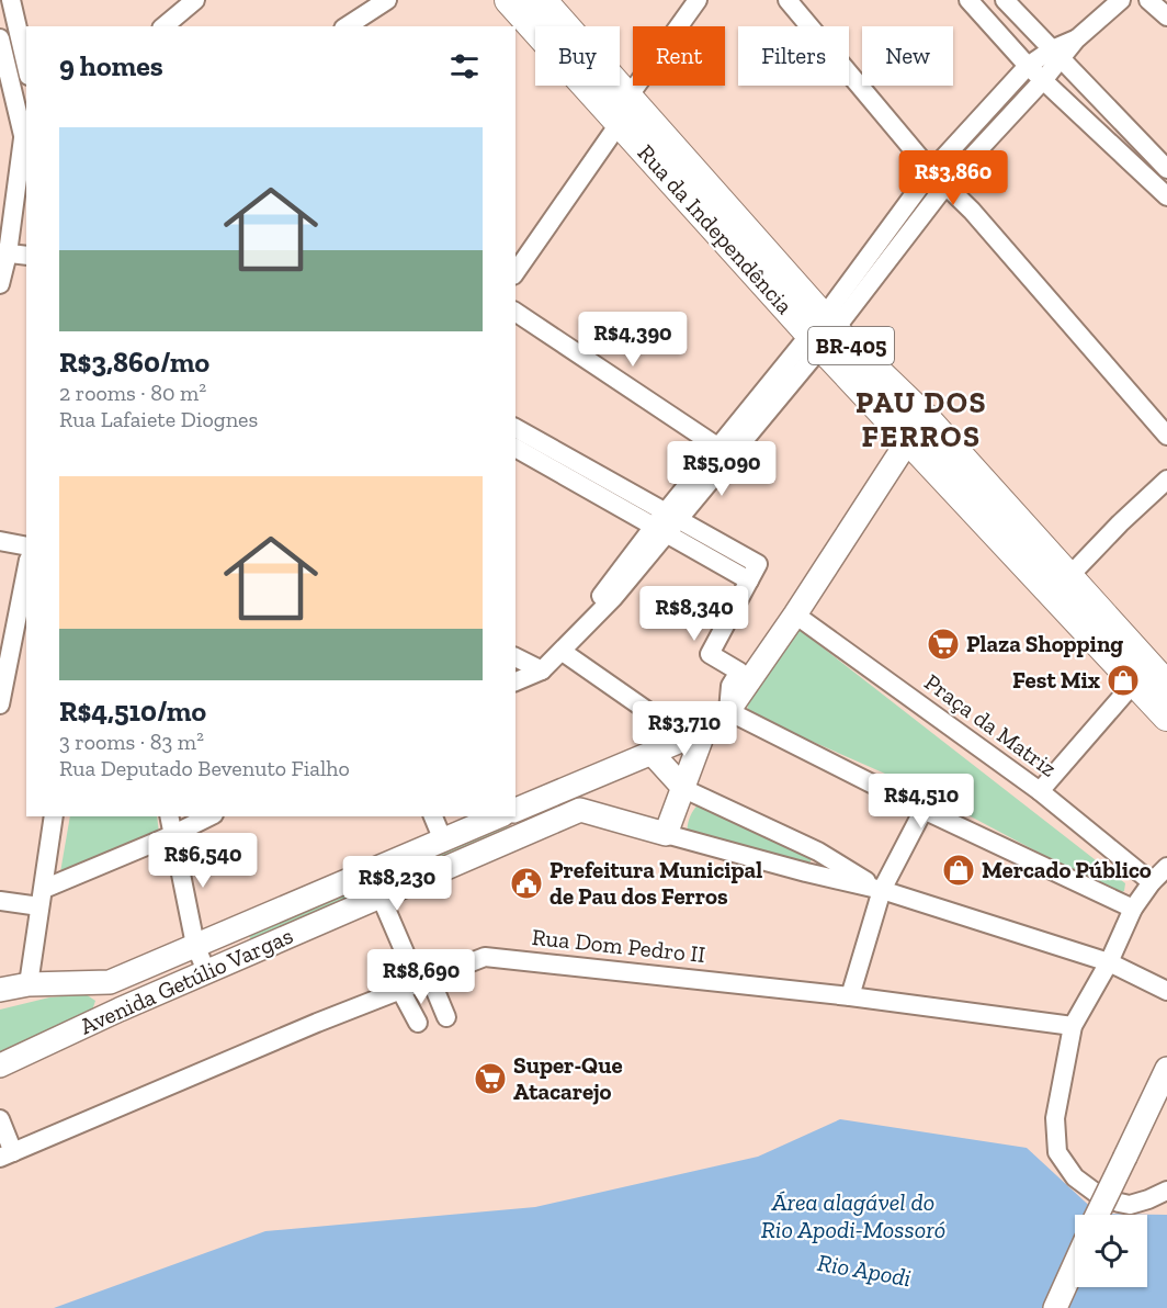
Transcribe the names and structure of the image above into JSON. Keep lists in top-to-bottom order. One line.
{"streets":{"highway":["Rua da Independência","BR-405"],"main road":["Avenida Getúlio Vargas"],"street":["Praça da Matriz","Rua Dom Pedro II"]},"districts":["PAU DOS FERROS"],"water":["Área alagável do Rio Apodi-Mossoró","Rio Apodi"],"places":{"supermarket":["Plaza Shopping","Super-Que Atacarejo"],"shop":["Fest Mix","Mercado Público"],"public building":["Prefeitura Municipal de Pau dos Ferros"]},"page":{"chip":["Buy","Rent","Filters","New"],"heading":"9 homes","list":[{"name":"R$3,860/mo","note":"2 rooms · 80 m² · Rua Lafaiete Diognes"},{"name":"R$4,510/mo","note":"3 rooms · 83 m² · Rua Deputado Bevenuto Fialho"}],"price":["R$3,860","R$4,390","R$5,090","R$8,340","R$3,710","R$4,510","R$6,540","R$8,230","R$8,690"]}}
